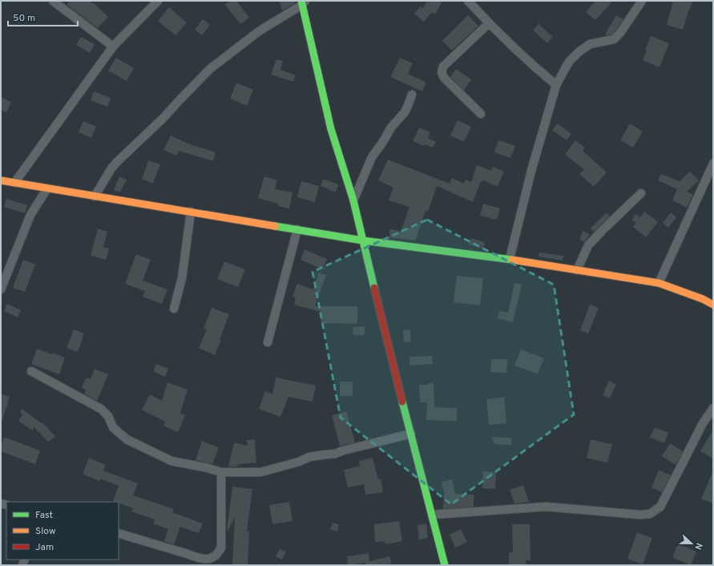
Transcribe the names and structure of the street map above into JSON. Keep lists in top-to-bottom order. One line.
{"legend":["Fast","Slow","Jam"],"scale_bar":"50 m","north":"right"}
